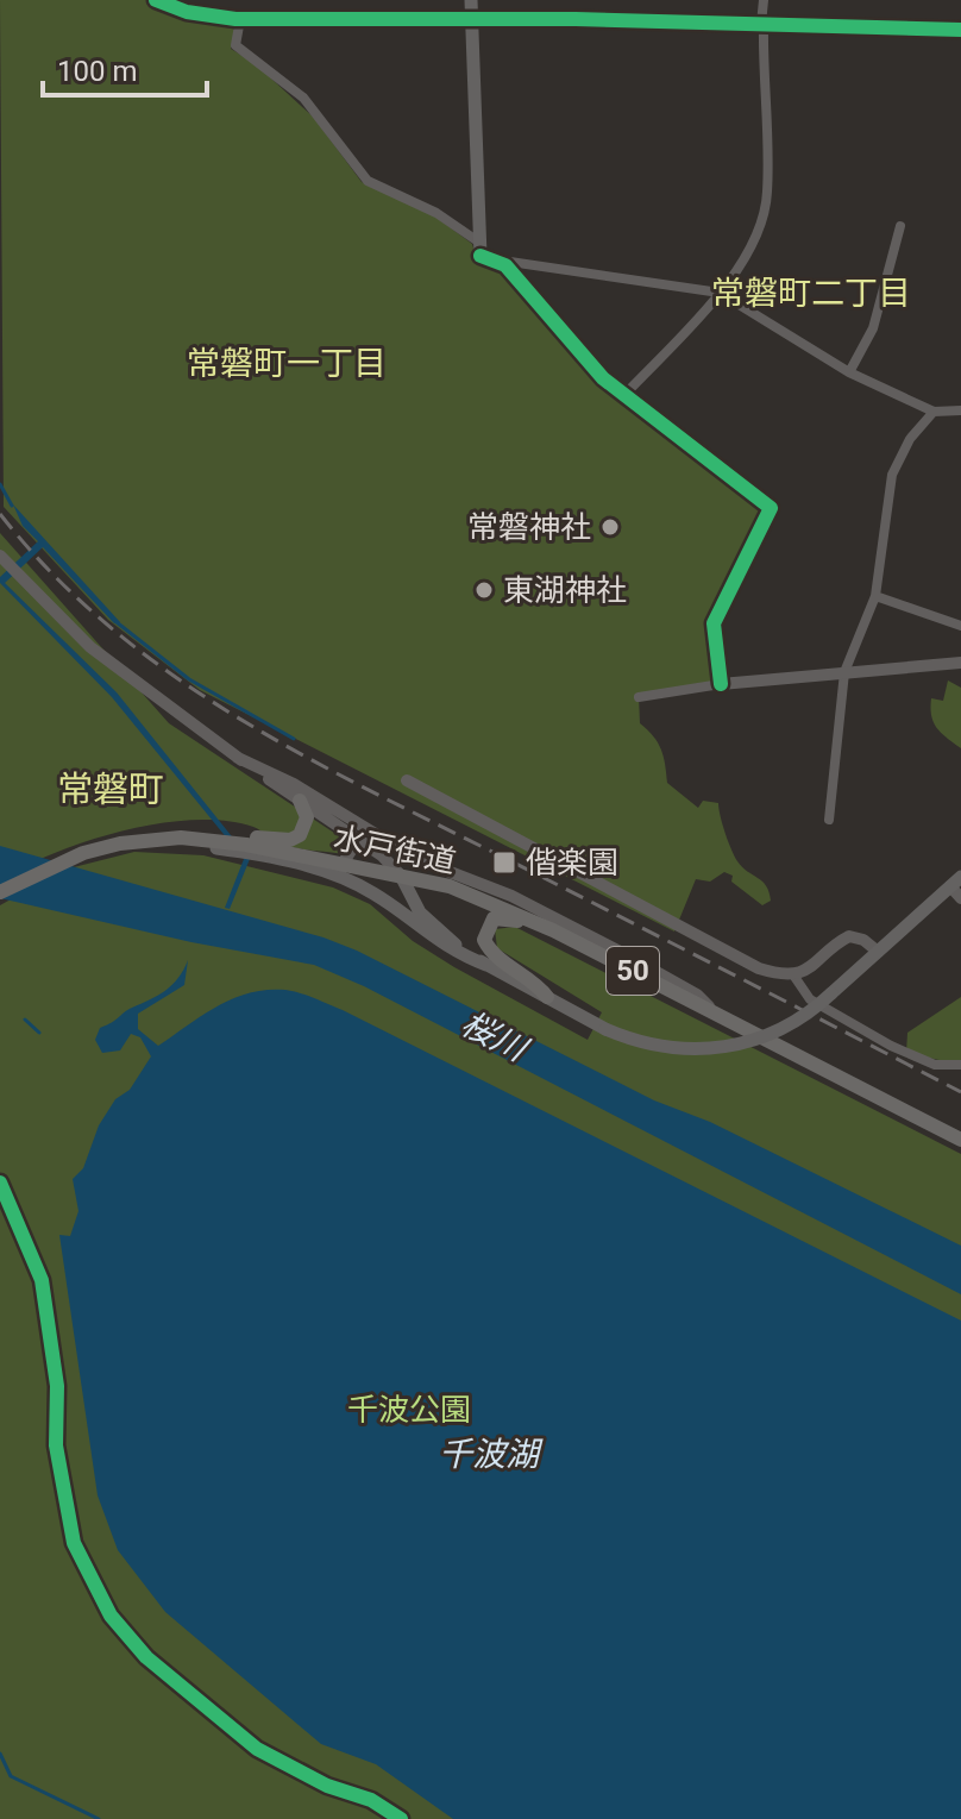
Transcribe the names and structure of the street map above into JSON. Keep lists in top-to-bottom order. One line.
{"streets":{"main road":["水戸街道","50"]},"districts":["常磐町二丁目","常磐町一丁目","常磐町"],"water":["桜川","千波湖"],"parks":["千波公園"],"places":{"other":["常磐神社","東湖神社"],"transit":["偕楽園"]},"scale_bar":"100 m"}
